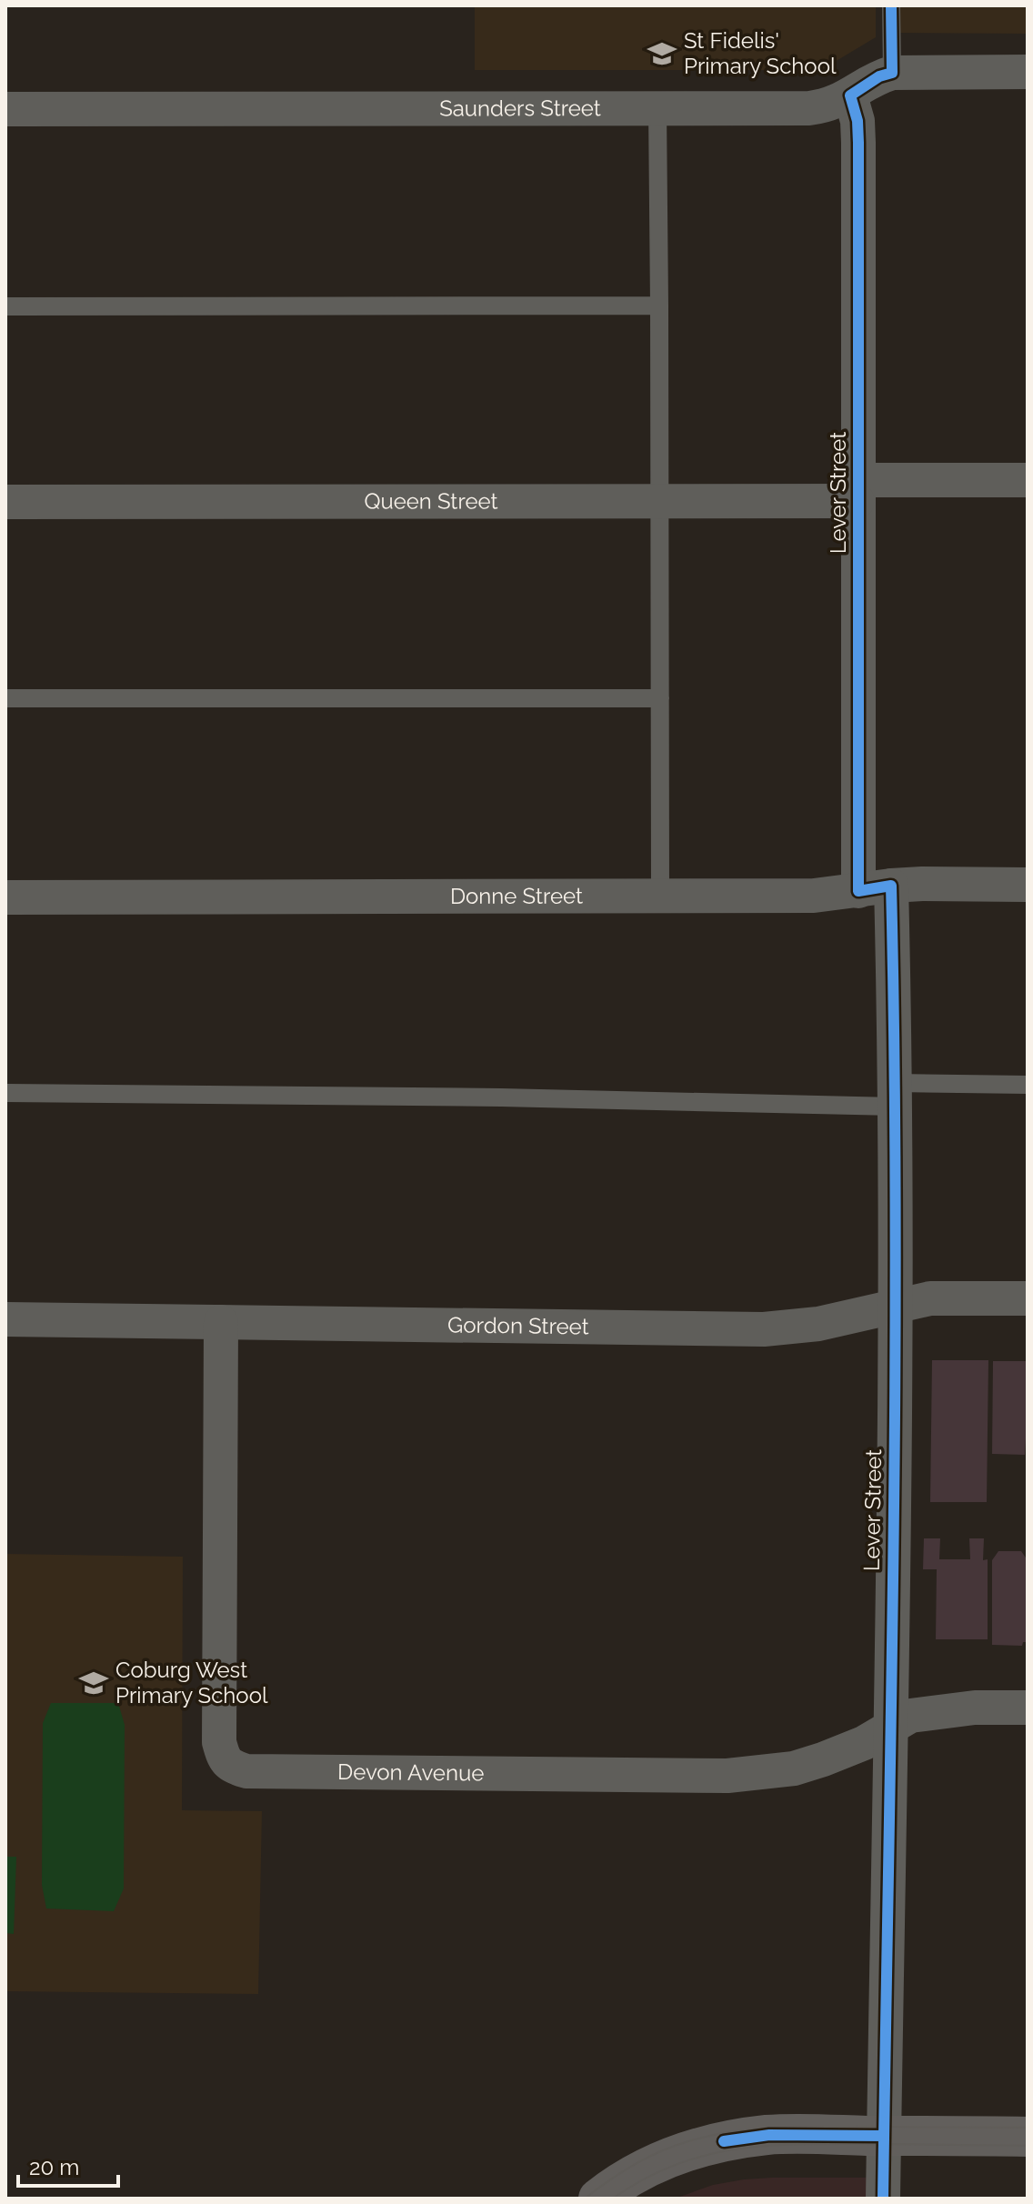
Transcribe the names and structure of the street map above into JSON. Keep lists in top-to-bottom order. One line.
{"streets":{"street":["Saunders Street","Lever Street","Queen Street","Donne Street","Gordon Street","Devon Avenue"]},"crossings":[["Saunders Street","Lever Street"],["Lever Street","Queen Street"],["Lever Street","Donne Street"],["Lever Street","Gordon Street"],["Lever Street","Devon Avenue"],["Gordon Street","Devon Avenue"]],"places":{"school or university":["St Fidelis' Primary School","Coburg West Primary School"]},"scale_bar":"20 m"}
